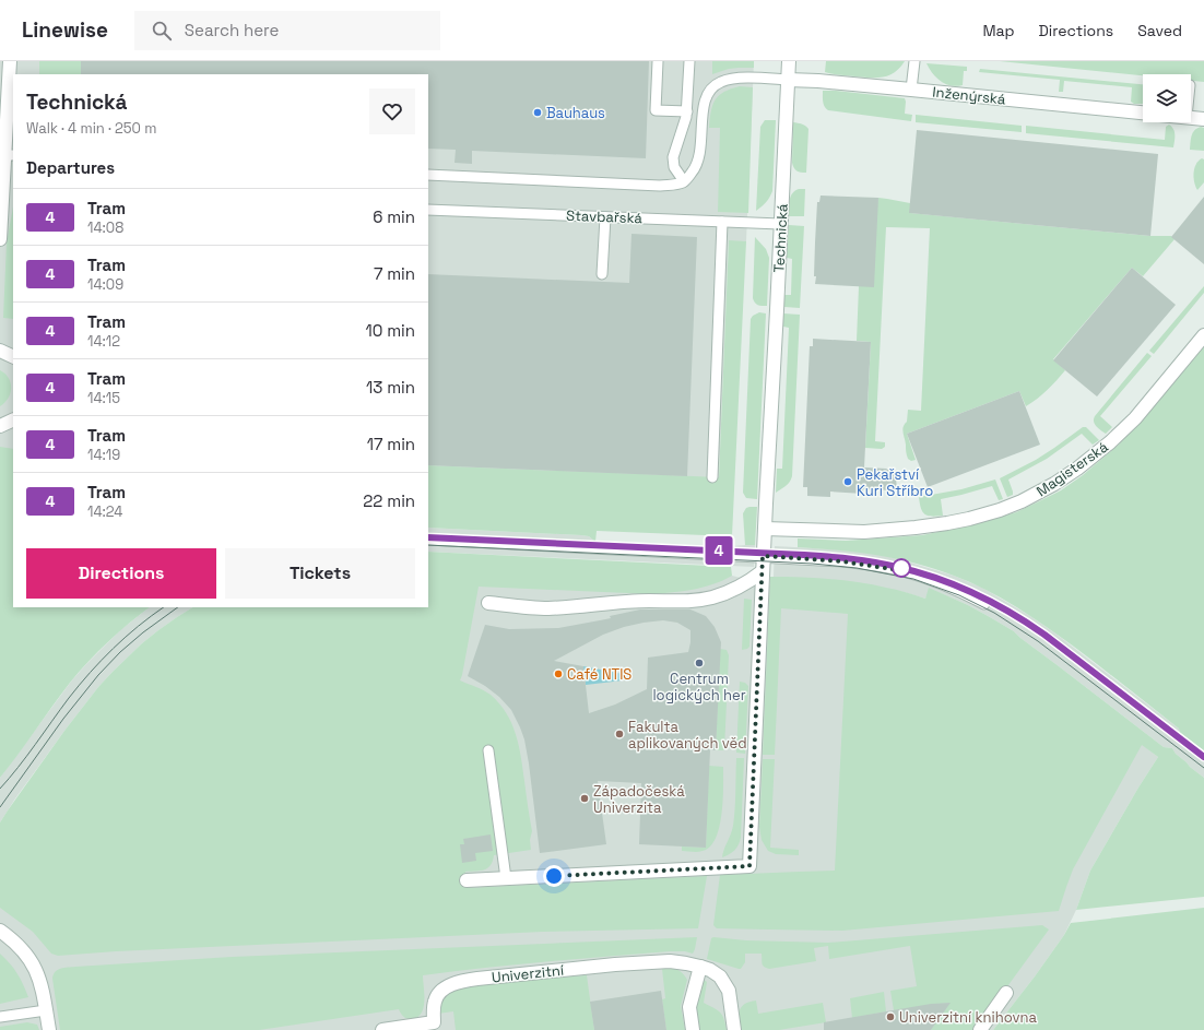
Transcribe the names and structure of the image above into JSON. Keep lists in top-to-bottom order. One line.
{"streets":{"street":["Inženýrská","Technická","Magisterská","Univerzitní"],"lane":["Stavbařská"]},"crossings":[["Inženýrská","Technická"],["Stavbařská","Technická"],["Technická","Magisterská"]],"places":["Bauhaus","Pekařství Kuri Stříbro","Centrum logických her","Café NTIS","Fakulta aplikovaných věd","Západočeská Univerzita","Univerzitní knihovna"],"lines":["tram line 4"],"page":{"header":"Linewise","search":"Search here","nav":["Map","Directions","Saved"],"on_map":"4","heading":[["Technická","Walk · 4 min · 250 m"],"Departures"],"list":[{"mark":"4","name":"Tram","note":"14:08","value":"6 min"},{"mark":"4","name":"Tram","note":"14:09","value":"7 min"},{"mark":"4","name":"Tram","note":"14:12","value":"10 min"},{"mark":"4","name":"Tram","note":"14:15","value":"13 min"},{"mark":"4","name":"Tram","note":"14:19","value":"17 min"},{"mark":"4","name":"Tram","note":"14:24","value":"22 min"}],"buttons":["Directions","Tickets"]}}
